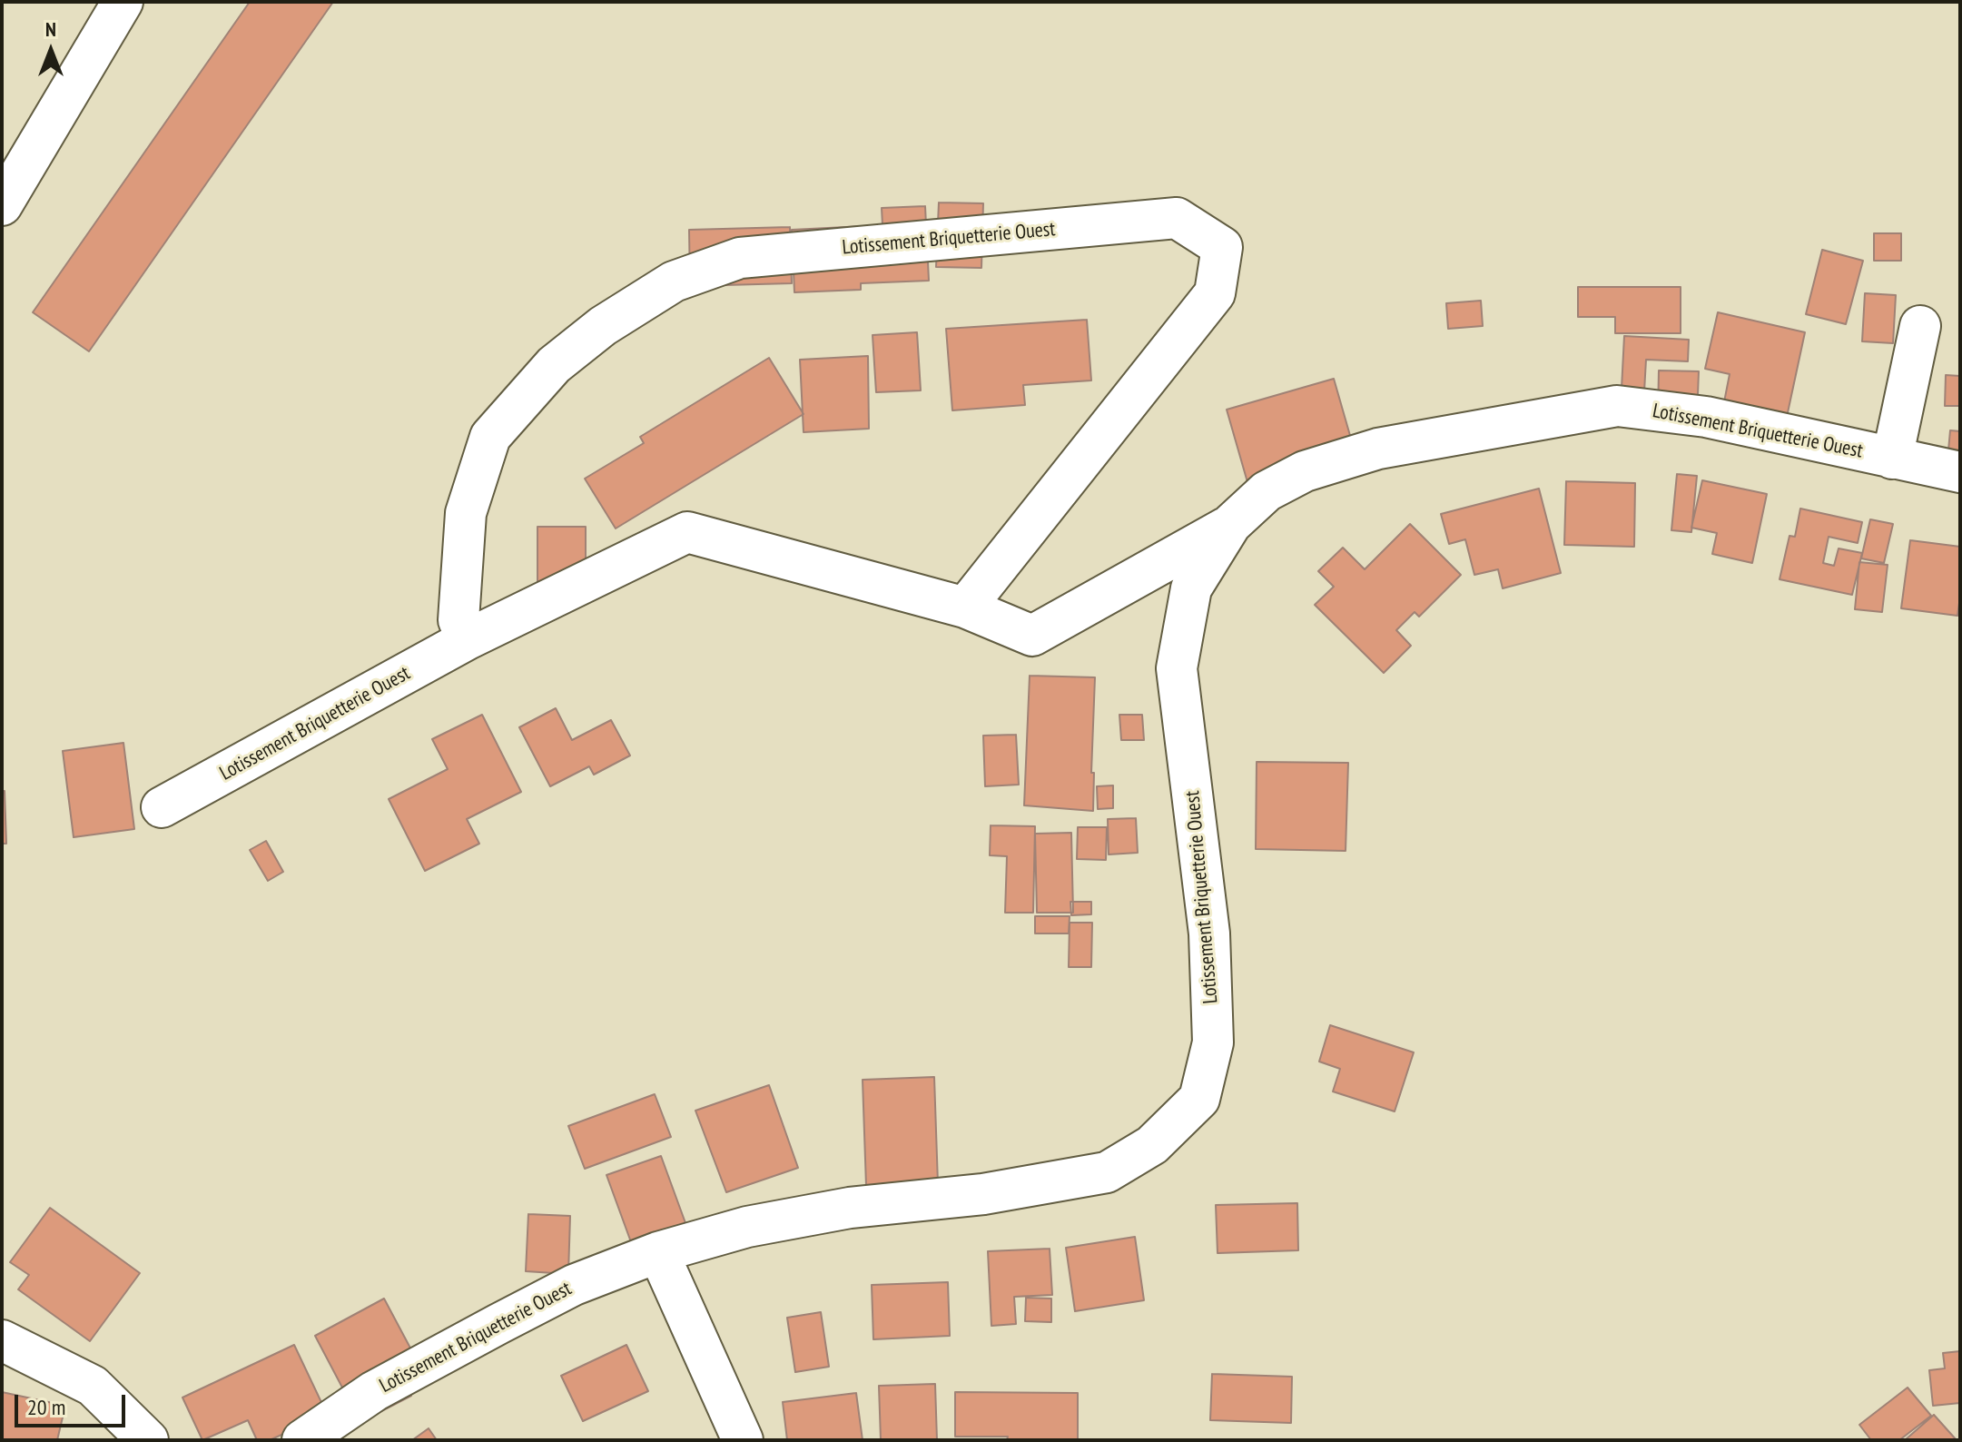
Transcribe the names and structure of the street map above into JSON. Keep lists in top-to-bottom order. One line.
{"streets":{"street":["Lotissement Briquetterie Ouest"]},"scale_bar":"20 m","north":"top"}
